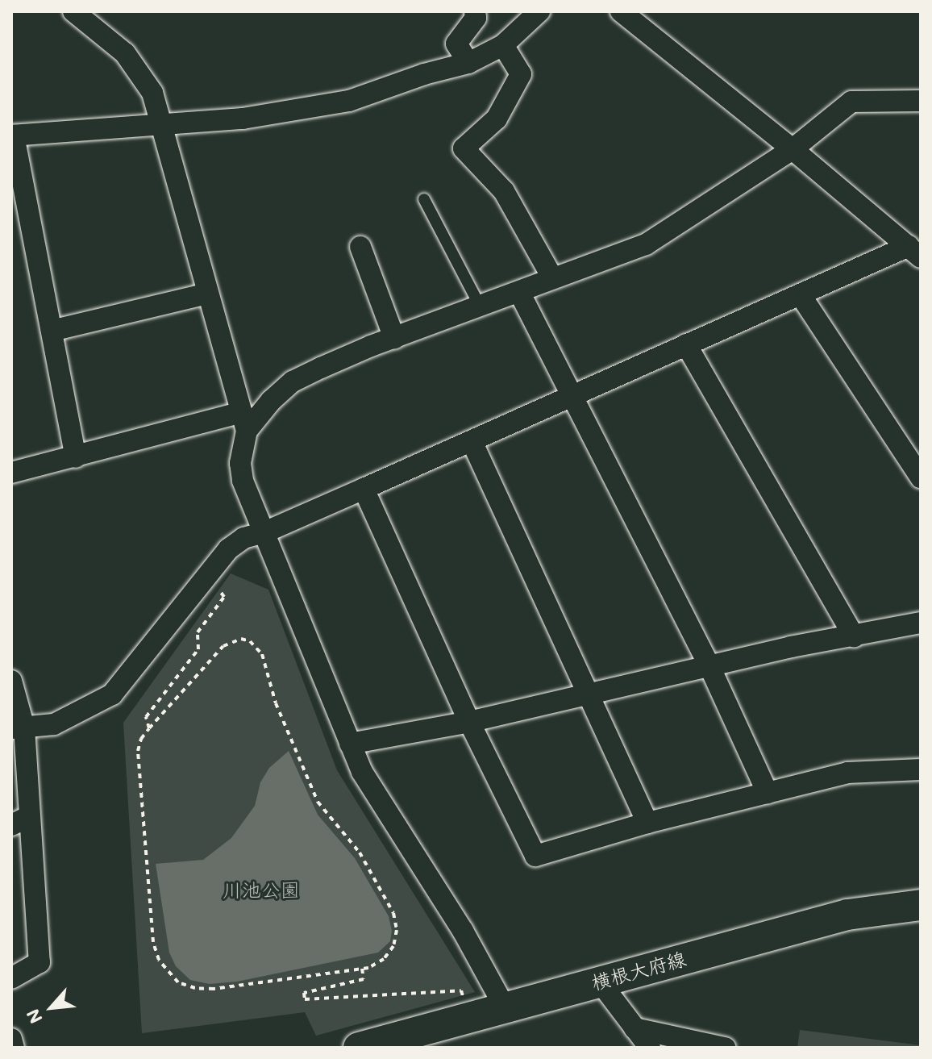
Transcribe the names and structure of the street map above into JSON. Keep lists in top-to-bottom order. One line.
{"streets":{"main road":["横根大府線"]},"parks":["川池公園"],"north":"bottom left"}
